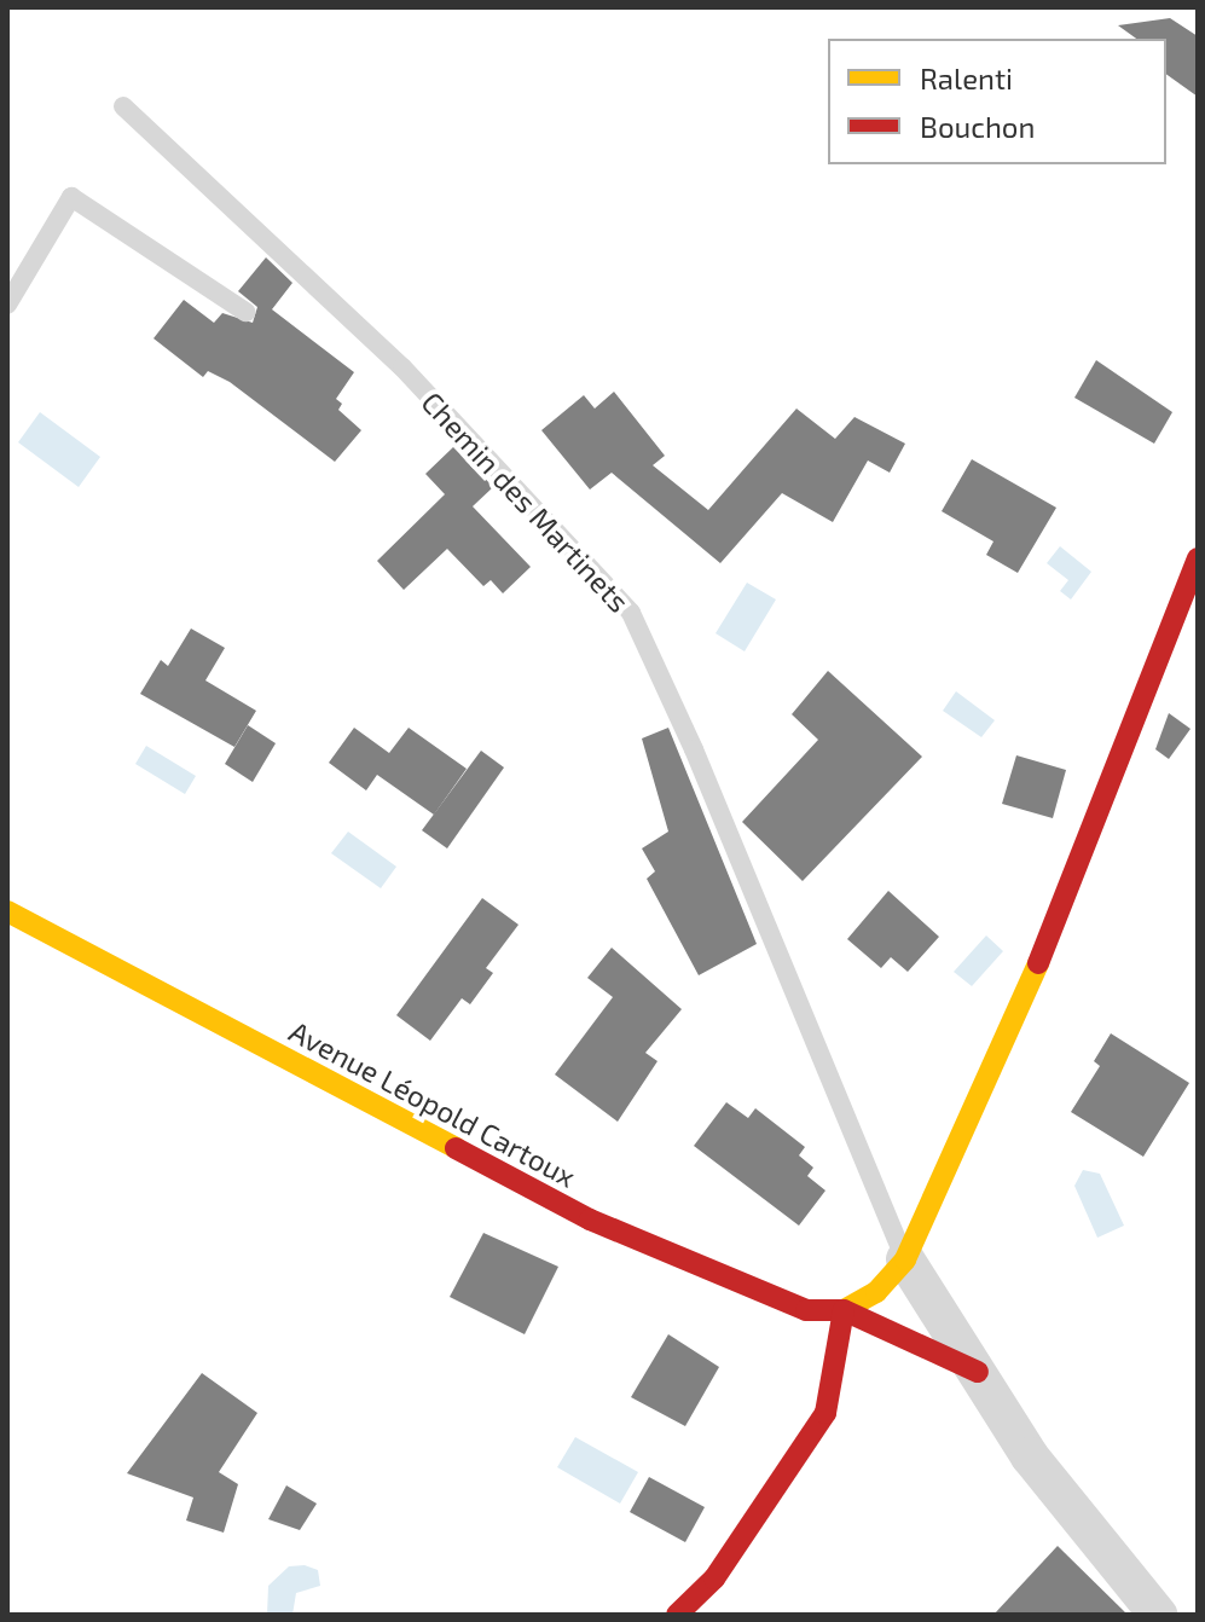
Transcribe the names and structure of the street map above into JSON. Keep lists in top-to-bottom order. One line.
{"streets":{"street":["Avenue Léopold Cartoux"],"lane":["Chemin des Martinets"]},"legend":["Ralenti","Bouchon"]}
